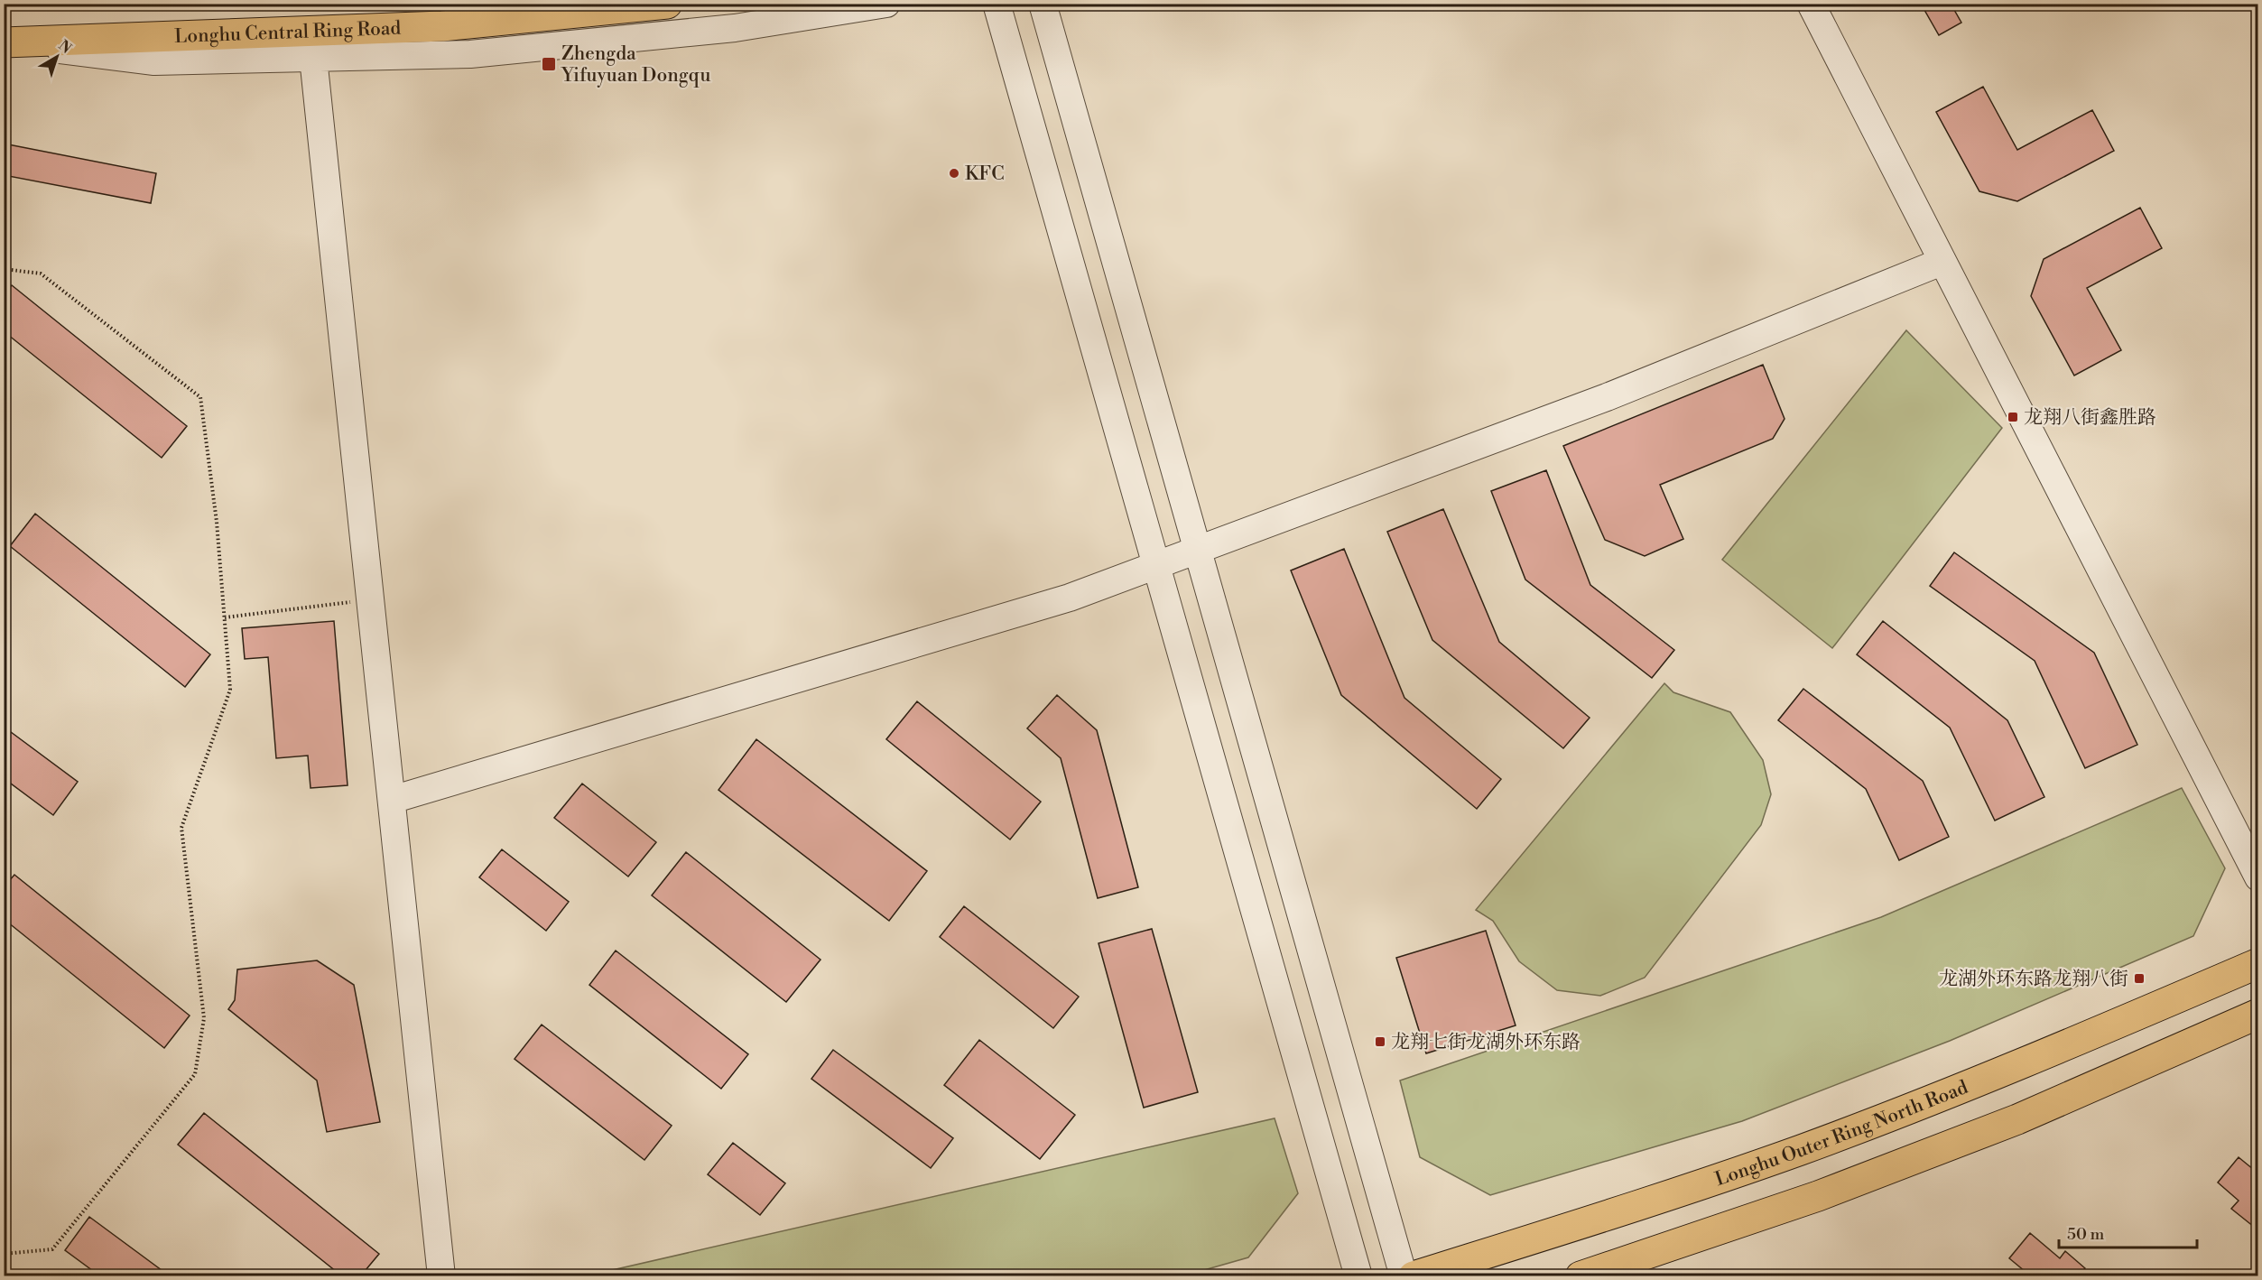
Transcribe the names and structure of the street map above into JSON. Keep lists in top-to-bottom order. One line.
{"streets":{"main road":["Longhu Central Ring Road","Longhu Outer Ring North Road"]},"places":{"transit":["Zhengda Yifuyuan Dongqu","龙翔八街鑫胜路","龙湖外环东路龙翔八街","龙翔七街龙湖外环东路"],"other":["KFC"]},"scale_bar":"50 m","north":"top right"}
